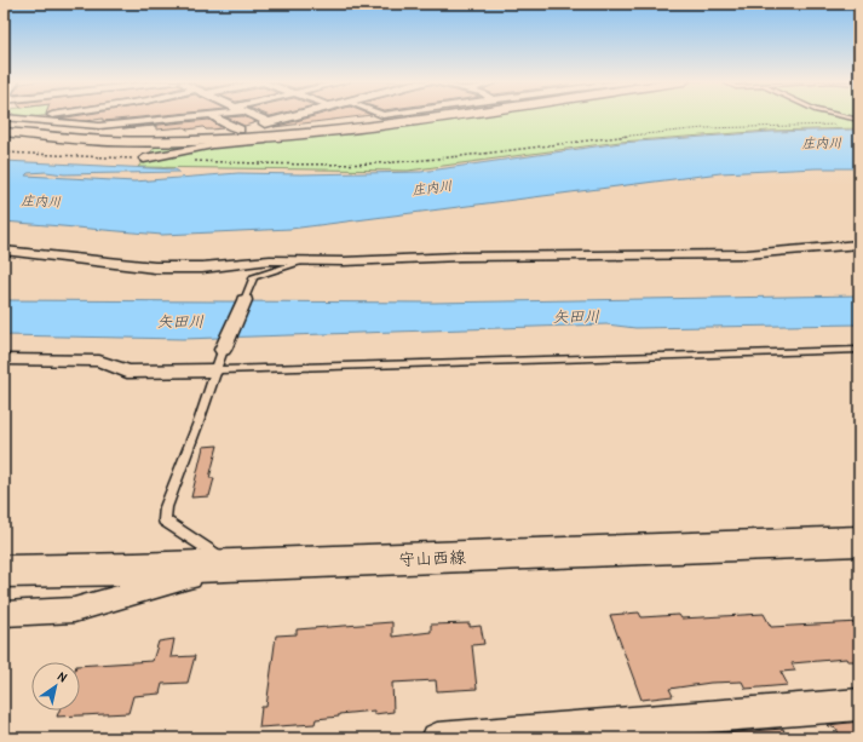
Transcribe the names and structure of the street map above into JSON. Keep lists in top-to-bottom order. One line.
{"streets":{"main road":["守山西線"]},"water":["庄内川","矢田川"],"north":"top right"}
